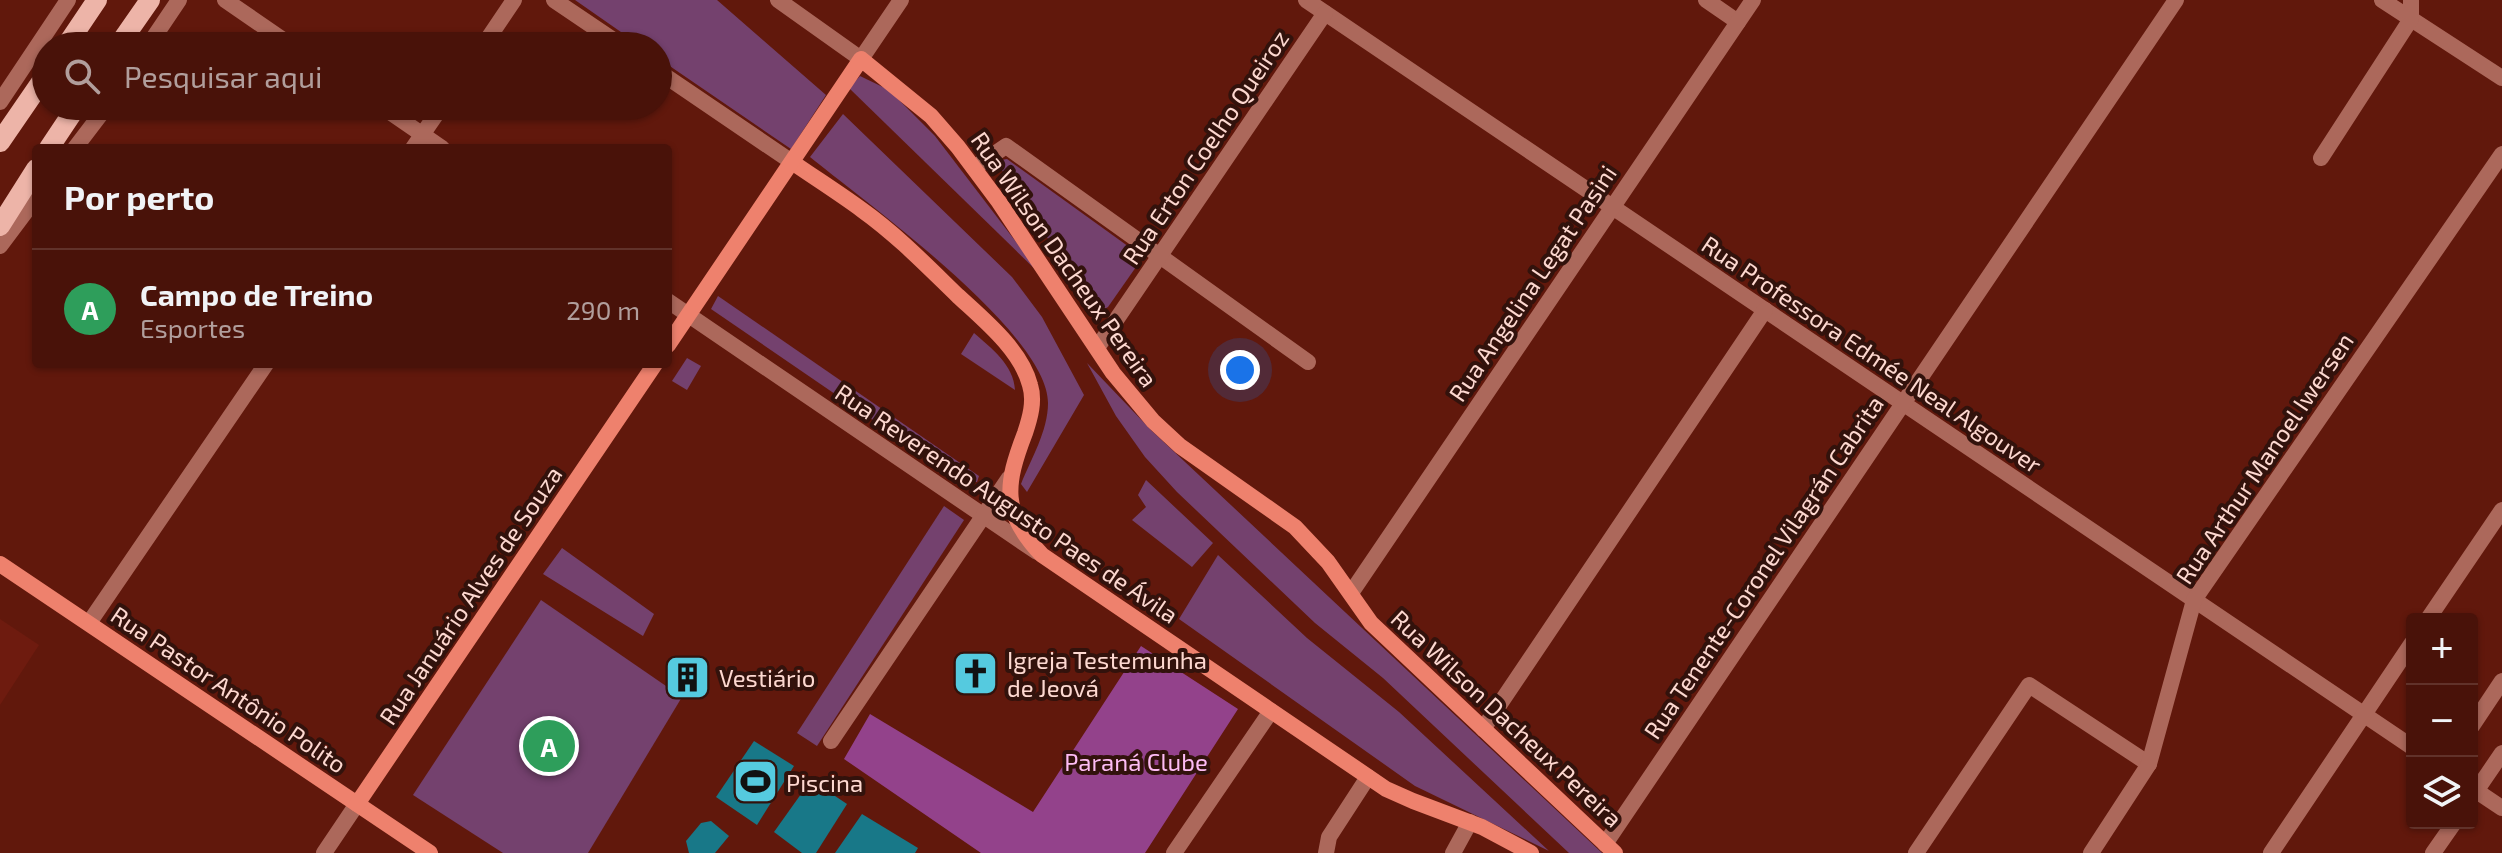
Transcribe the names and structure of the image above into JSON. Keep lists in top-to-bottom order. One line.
{"streets":{"main road":["Rua Wilson Dacheux Pereira","Rua Reverendo Augusto Paes de Ávila","Rua Januário Alves de Souza","Rua Pastor Antônio Polito"],"street":["Rua Erton Coelho Queiroz","Rua Angelina Legat Pasini","Rua Professora Edmée Neal Algouver","Rua Arthur Manoel Iwersen","Rua Tenente-Coronel Vilagrán Cabrita"]},"crossings":[["Rua Erton Coelho Queiroz","Rua Wilson Dacheux Pereira"],["Rua Erton Coelho Queiroz","Rua Professora Edmée Neal Algouver"],["Rua Wilson Dacheux Pereira","Rua Angelina Legat Pasini"],["Rua Wilson Dacheux Pereira","Rua Tenente-Coronel Vilagrán Cabrita"],["Rua Angelina Legat Pasini","Rua Professora Edmée Neal Algouver"],["Rua Professora Edmée Neal Algouver","Rua Arthur Manoel Iwersen"],["Rua Professora Edmée Neal Algouver","Rua Tenente-Coronel Vilagrán Cabrita"],["Rua Januário Alves de Souza","Rua Pastor Antônio Polito"]],"parks":["Paraná Clube"],"places":{"church":["Igreja Testemunha de Jeová"],"building":["Vestiário"],"sports":["Piscina"]},"page":{"search":"Pesquisar aqui","heading":"Por perto","list":[{"mark":"A","name":"Campo de Treino","note":"Esportes","value":"290 m"}],"map_buttons":["+","−"],"pins":"A"}}
